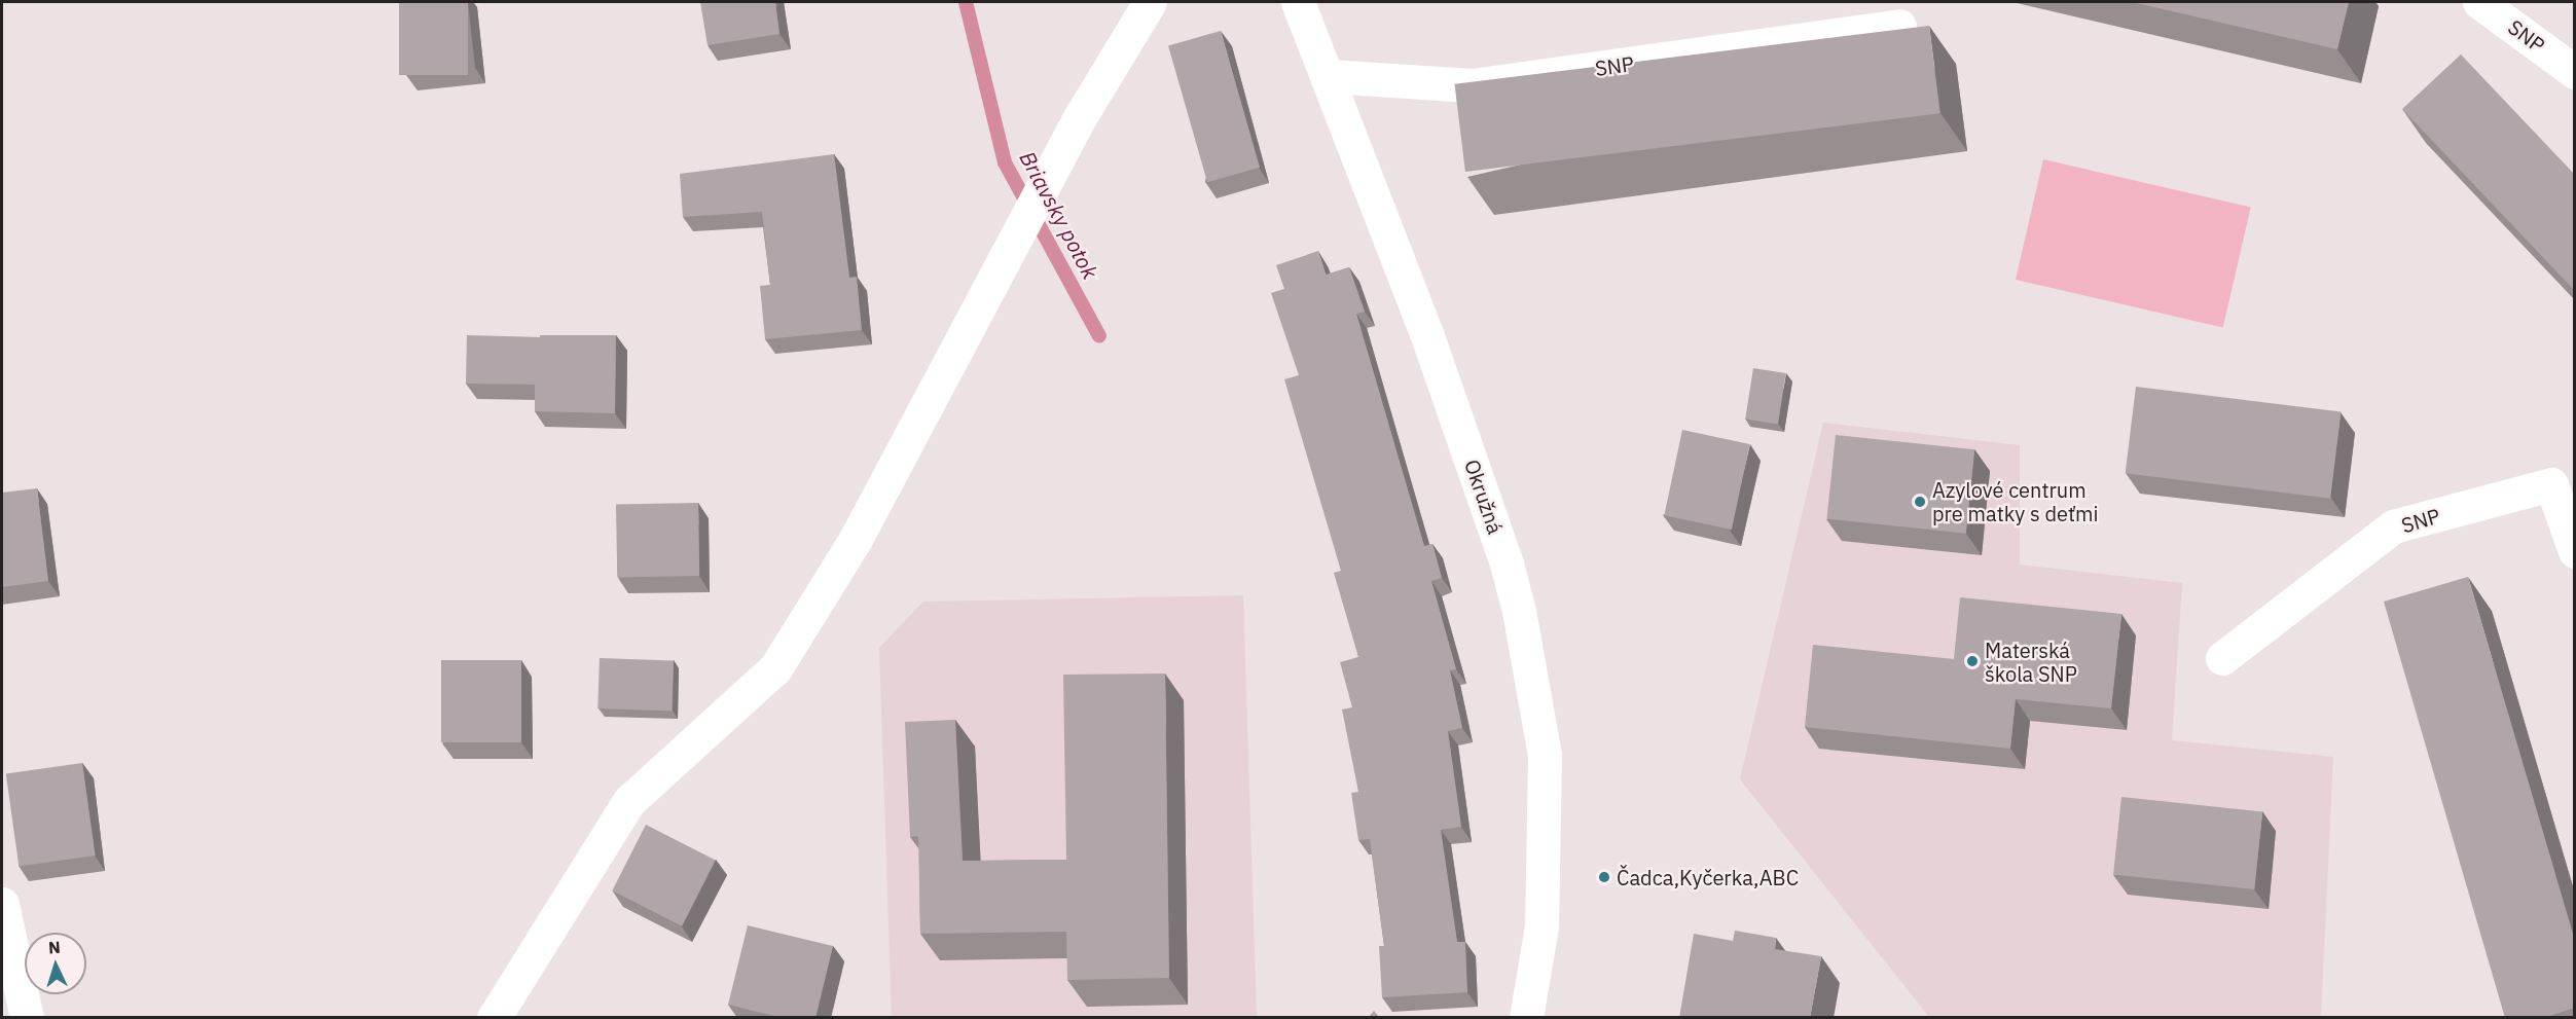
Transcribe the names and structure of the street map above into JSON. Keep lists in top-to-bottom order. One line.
{"streets":{"street":["SNP","Okružná"]},"crossings":[["SNP","Okružná"]],"water":["Briavsky potok"],"places":["Azylové centrum pre matky s deťmi","Materská škola SNP","Čadca,Kyčerka,ABC"],"north":"top"}
